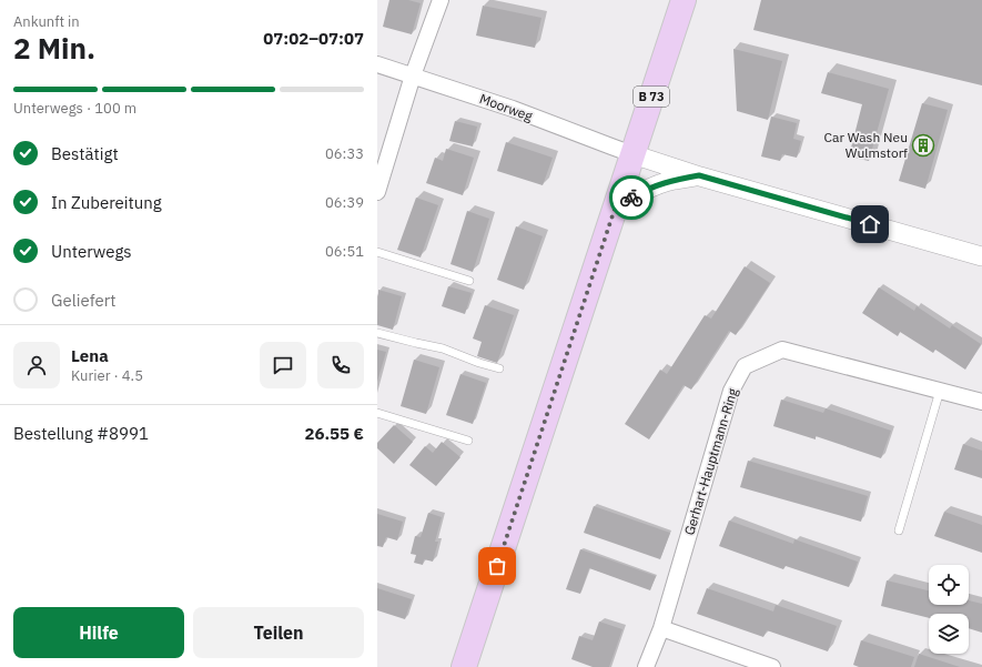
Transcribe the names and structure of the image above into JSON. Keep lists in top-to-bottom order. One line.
{"streets":{"main road":["B 73"],"street":["Moorweg","Gerhart-Hauptmann-Ring"]},"crossings":[["B 73","Moorweg"]],"places":{"building":["Car Wash Neu Wulmstorf"]},"page":{"heading":["2 Min.","Ankunft in","07:02–07:07"],"panel":["Lena","Kurier · 4.5","Bestellung #8991","26.55 €"],"bar":"Unterwegs · 100 m","list":[["Bestätigt","06:33"],["In Zubereitung","06:39"],["Unterwegs","06:51"],"Geliefert"],"buttons":["Hilfe","Teilen"]}}
